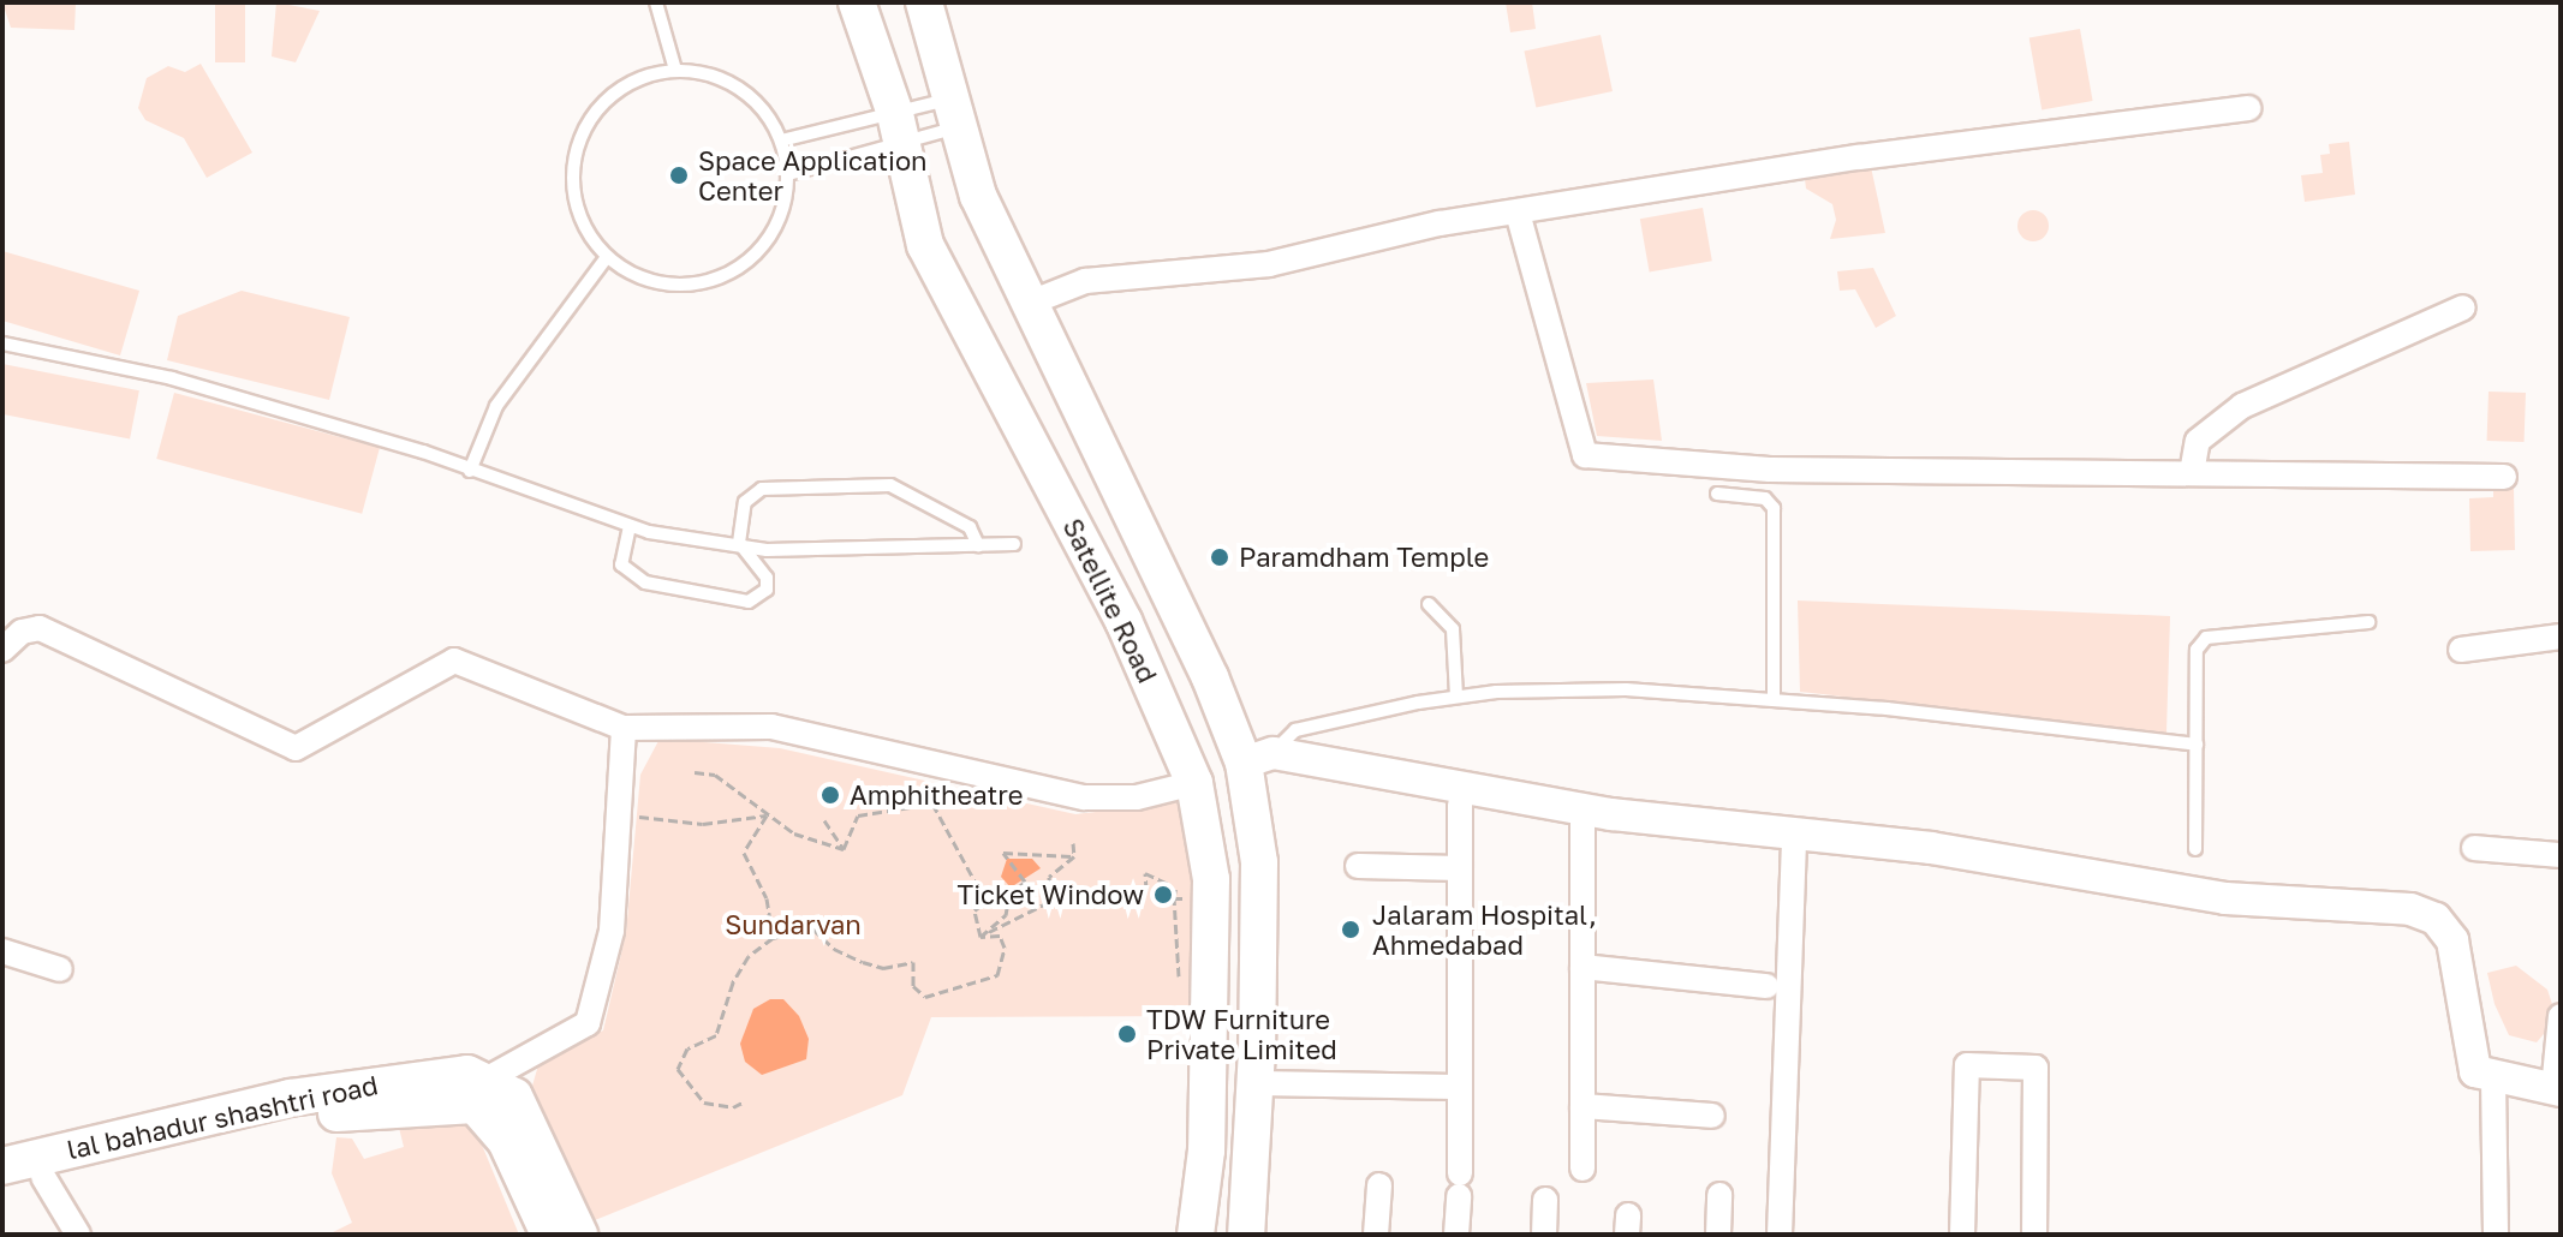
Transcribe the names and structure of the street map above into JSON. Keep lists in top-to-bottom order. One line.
{"streets":{"main road":["Satellite Road","lal bahadur shashtri road"]},"parks":["Sundarvan"],"places":["Space Application Center","Paramdham Temple","Amphitheatre","Ticket Window","Jalaram Hospital, Ahmedabad","TDW Furniture Private Limited"]}
